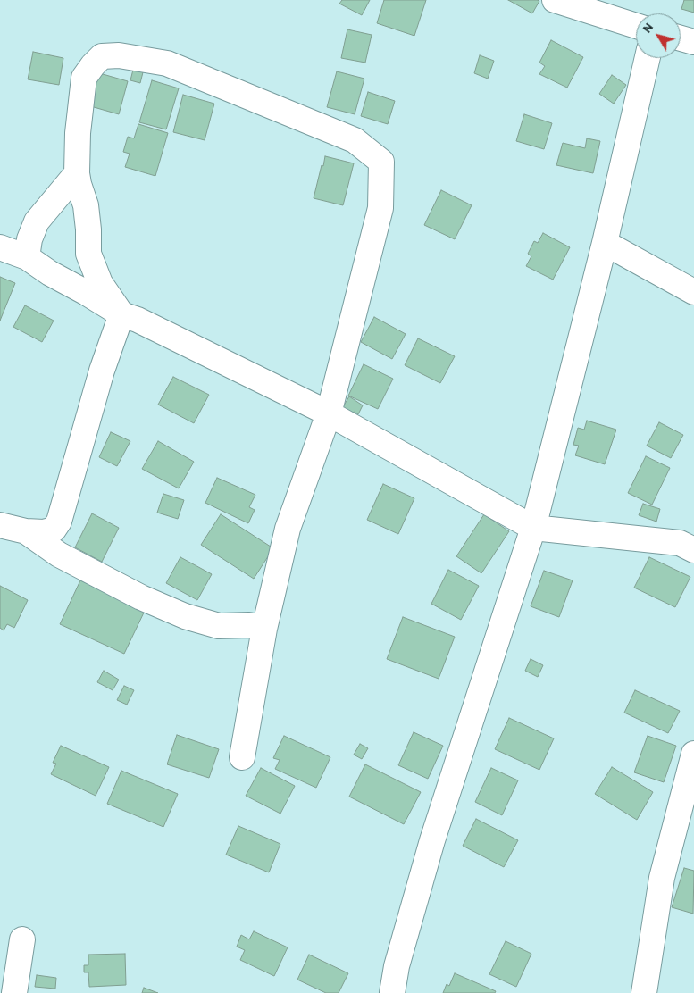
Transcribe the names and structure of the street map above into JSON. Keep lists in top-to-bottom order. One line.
{"north":"top left"}
